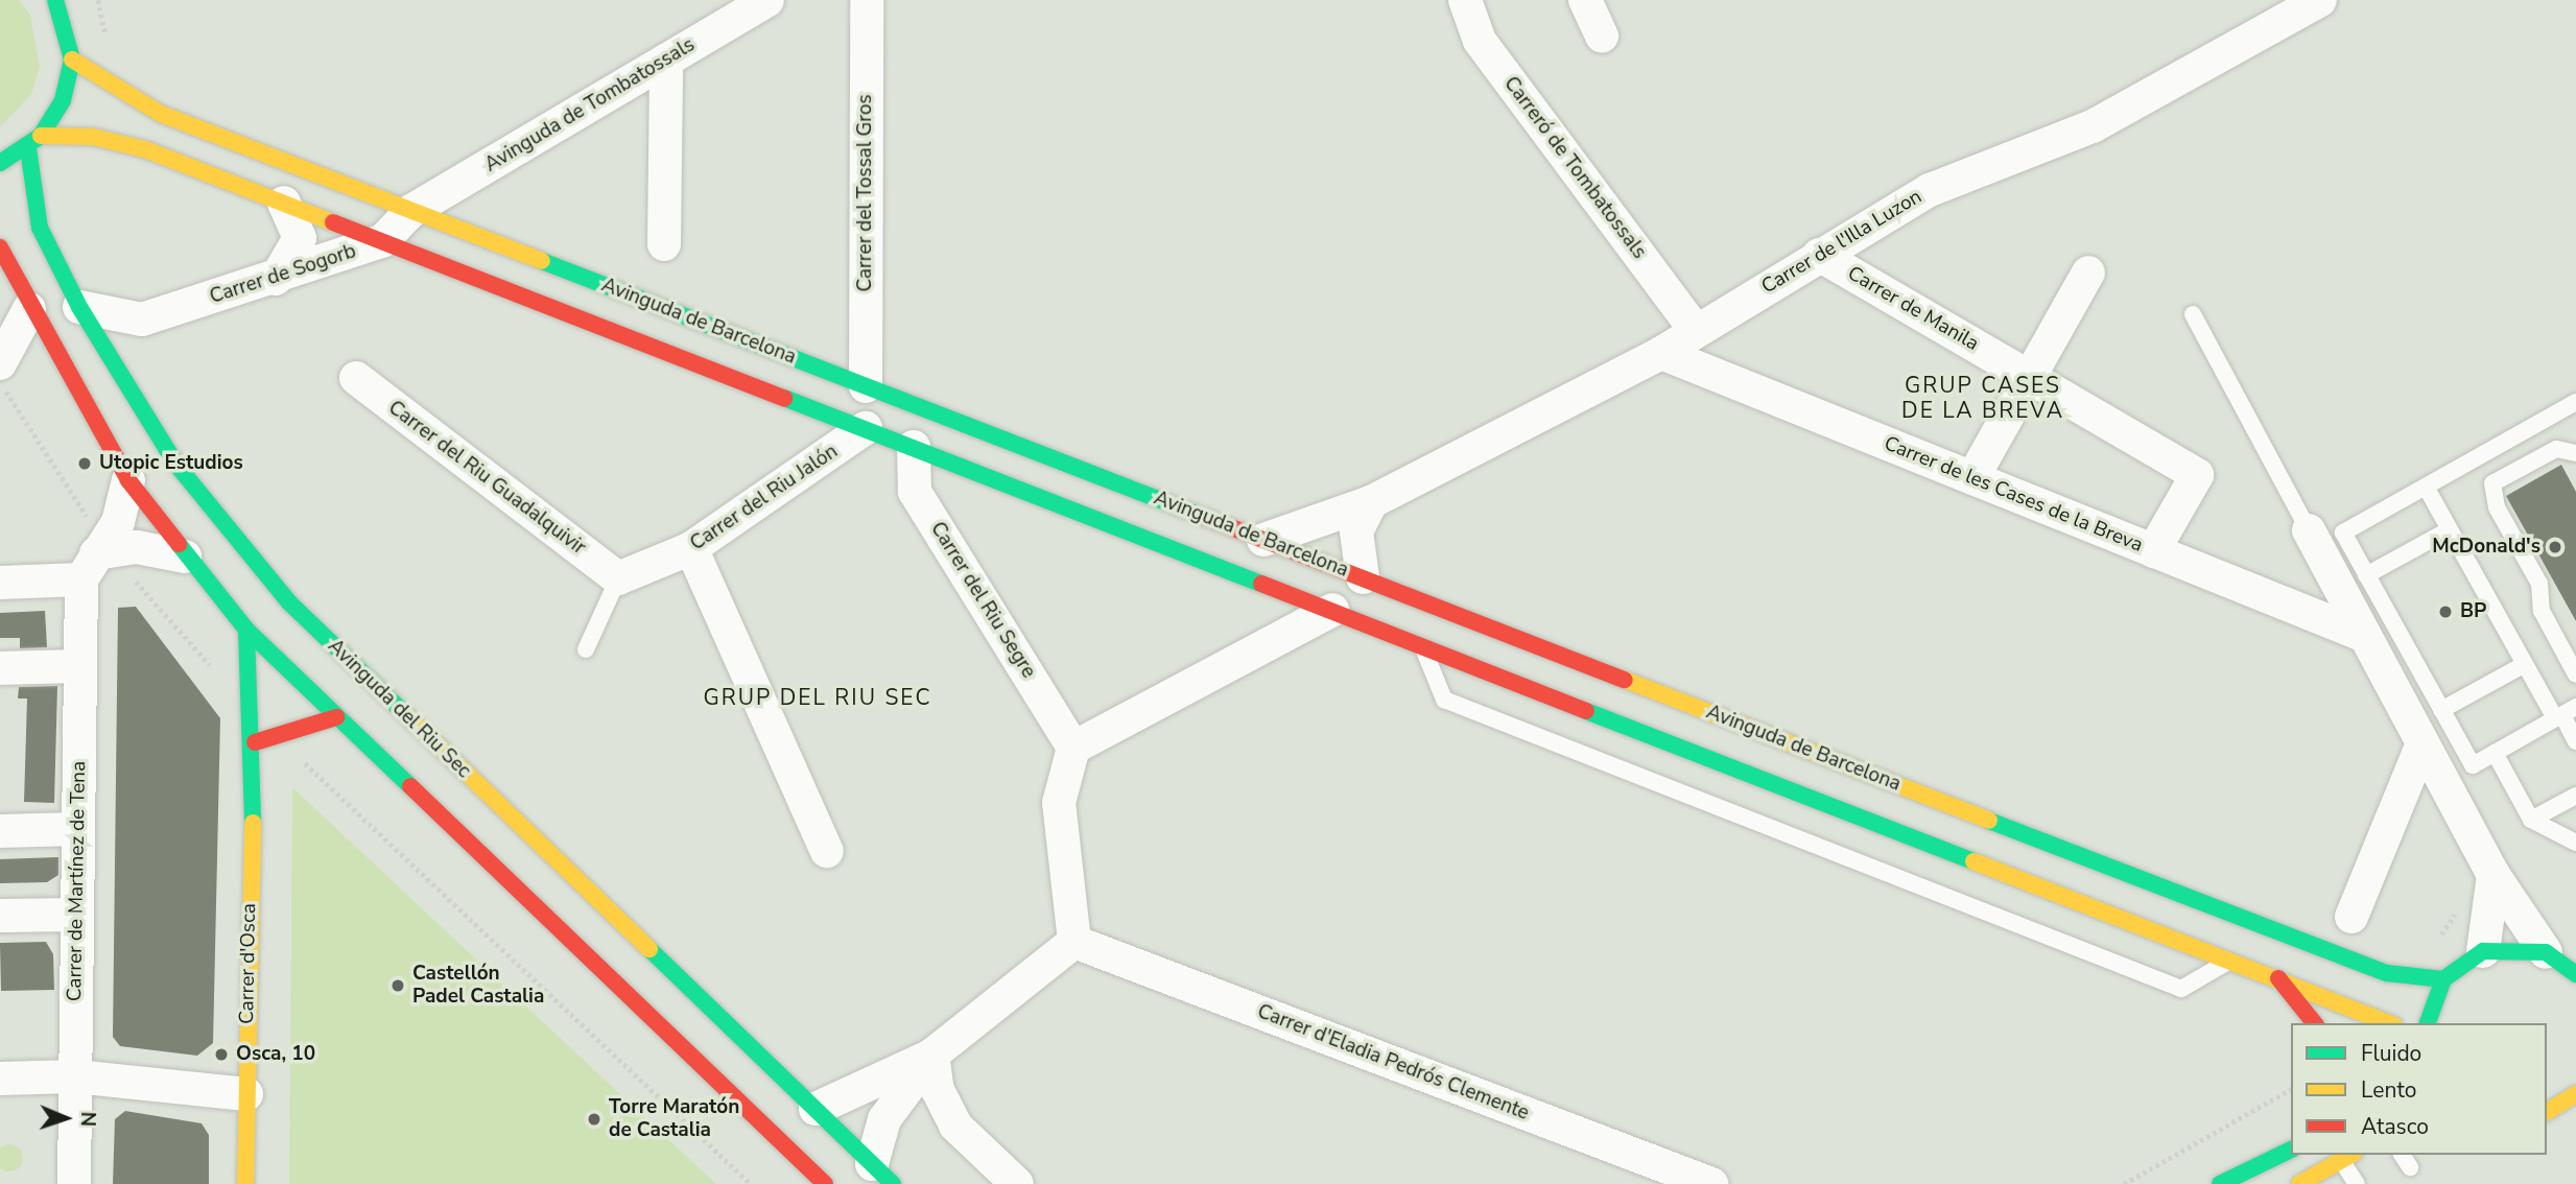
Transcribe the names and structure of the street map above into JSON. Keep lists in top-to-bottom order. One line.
{"streets":{"main road":["Avinguda de Barcelona","Avinguda del Riu Sec","Carrer d'Osca"],"street":["Avinguda de Tombatossals","Carreró de Tombatossals","Carrer del Tossal Gros","Carrer de l'Illa Luzon","Carrer de Sogorb","Carrer de Manila","Carrer del Riu Guadalquivir","Carrer de les Cases de la Breva","Carrer del Riu Jalón","Carrer del Riu Segre","Carrer de Martínez de Tena","Carrer d'Eladia Pedrós Clemente"]},"crossings":[["Avinguda de Tombatossals","Carrer de Sogorb"],["Avinguda de Tombatossals","Avinguda de Barcelona"],["Carreró de Tombatossals","Carrer de l'Illa Luzon"],["Carrer del Tossal Gros","Avinguda de Barcelona"],["Carrer de l'Illa Luzon","Carrer de Manila"],["Carrer de l'Illa Luzon","Avinguda de Barcelona"],["Carrer de l'Illa Luzon","Carrer de les Cases de la Breva"],["Carrer de Sogorb","Avinguda de Barcelona"],["Carrer de Sogorb","Avinguda del Riu Sec"],["Carrer de Manila","Carrer de les Cases de la Breva"],["Avinguda de Barcelona","Carrer del Riu Jalón"],["Avinguda de Barcelona","Carrer del Riu Segre"],["Carrer del Riu Guadalquivir","Carrer del Riu Jalón"]],"districts":["GRUP CASES DE LA BREVA","GRUP DEL RIU SEC"],"places":["Utopic Estudios","McDonald's","BP","Castellón Padel Castalia","Osca, 10","Torre Maratón de Castalia"],"legend":["Fluido","Lento","Atasco"],"north":"right"}
